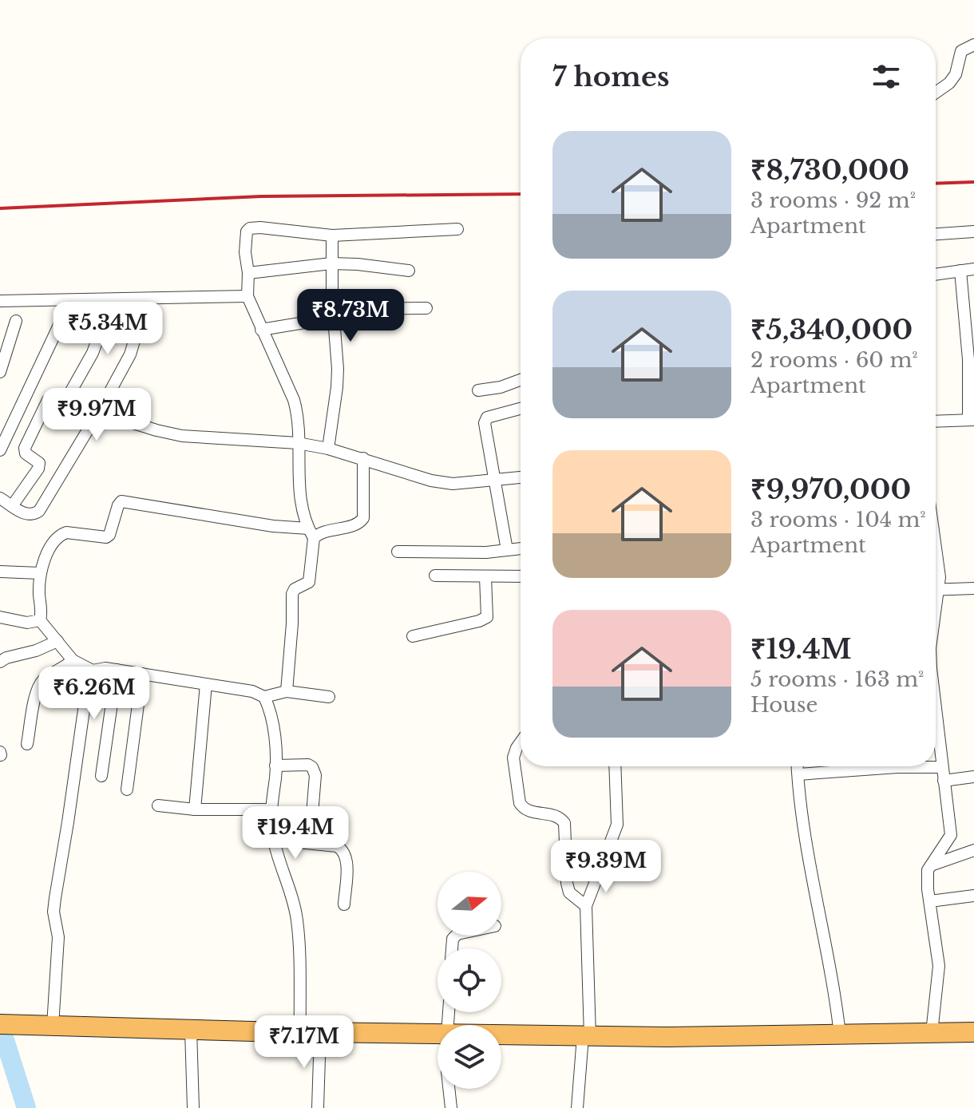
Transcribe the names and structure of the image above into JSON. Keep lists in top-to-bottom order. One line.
{"north":"right","page":{"heading":"7 homes","list":[{"name":"₹8,730,000","note":"3 rooms · 92 m² · Apartment"},{"name":"₹5,340,000","note":"2 rooms · 60 m² · Apartment"},{"name":"₹9,970,000","note":"3 rooms · 104 m² · Apartment"},{"name":"₹19.4M","note":"5 rooms · 163 m² · House"}],"price":["₹8.73M","₹5.34M","₹9.97M","₹6.26M","₹19.4M","₹9.39M","₹7.17M"]}}
